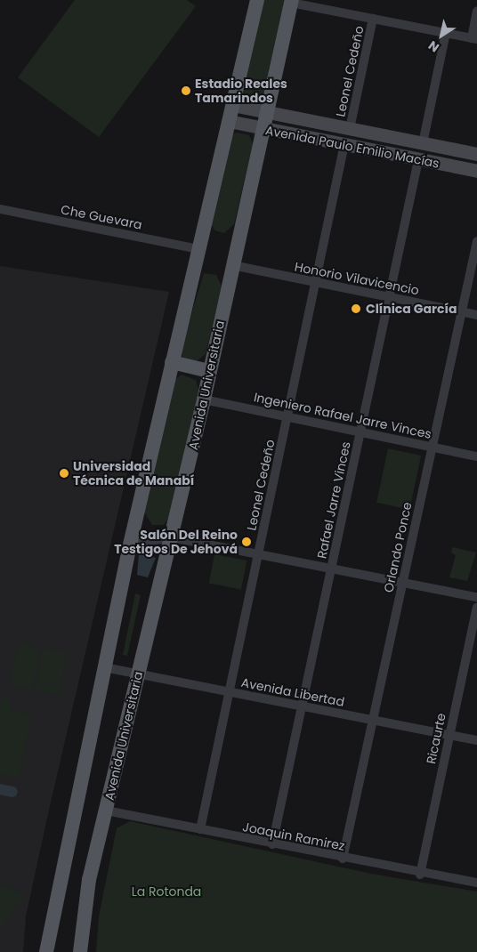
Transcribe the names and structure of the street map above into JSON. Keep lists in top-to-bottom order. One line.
{"streets":{"main road":["Avenida Paulo Emilio Macías","Avenida Universitaria"],"street":["Leonel Cedeño","Che Guevara","Honorio Vilavicencio","Ingeniero Rafael Jarre Vinces","Rafael Jarre Vinces","Orlando Ponce","Avenida Libertad","Ricaurte","Joaquin Ramirez"]},"crossings":[["Leonel Cedeño","Avenida Paulo Emilio Macías"],["Leonel Cedeño","Honorio Vilavicencio"],["Leonel Cedeño","Ingeniero Rafael Jarre Vinces"],["Leonel Cedeño","Avenida Libertad"],["Leonel Cedeño","Joaquin Ramirez"],["Avenida Paulo Emilio Macías","Avenida Universitaria"],["Avenida Paulo Emilio Macías","Rafael Jarre Vinces"],["Honorio Vilavicencio","Avenida Universitaria"],["Honorio Vilavicencio","Rafael Jarre Vinces"],["Honorio Vilavicencio","Orlando Ponce"],["Avenida Universitaria","Ingeniero Rafael Jarre Vinces"],["Avenida Universitaria","Avenida Libertad"],["Avenida Universitaria","Joaquin Ramirez"],["Ingeniero Rafael Jarre Vinces","Rafael Jarre Vinces"],["Ingeniero Rafael Jarre Vinces","Orlando Ponce"],["Rafael Jarre Vinces","Avenida Libertad"],["Rafael Jarre Vinces","Joaquin Ramirez"],["Orlando Ponce","Avenida Libertad"],["Orlando Ponce","Joaquin Ramirez"],["Avenida Libertad","Ricaurte"],["Ricaurte","Joaquin Ramirez"]],"parks":["La Rotonda"],"places":["Estadio Reales Tamarindos","Clínica García","Universidad Técnica de Manabí","Salón Del Reino Testigos De Jehová"],"north":"bottom left"}
